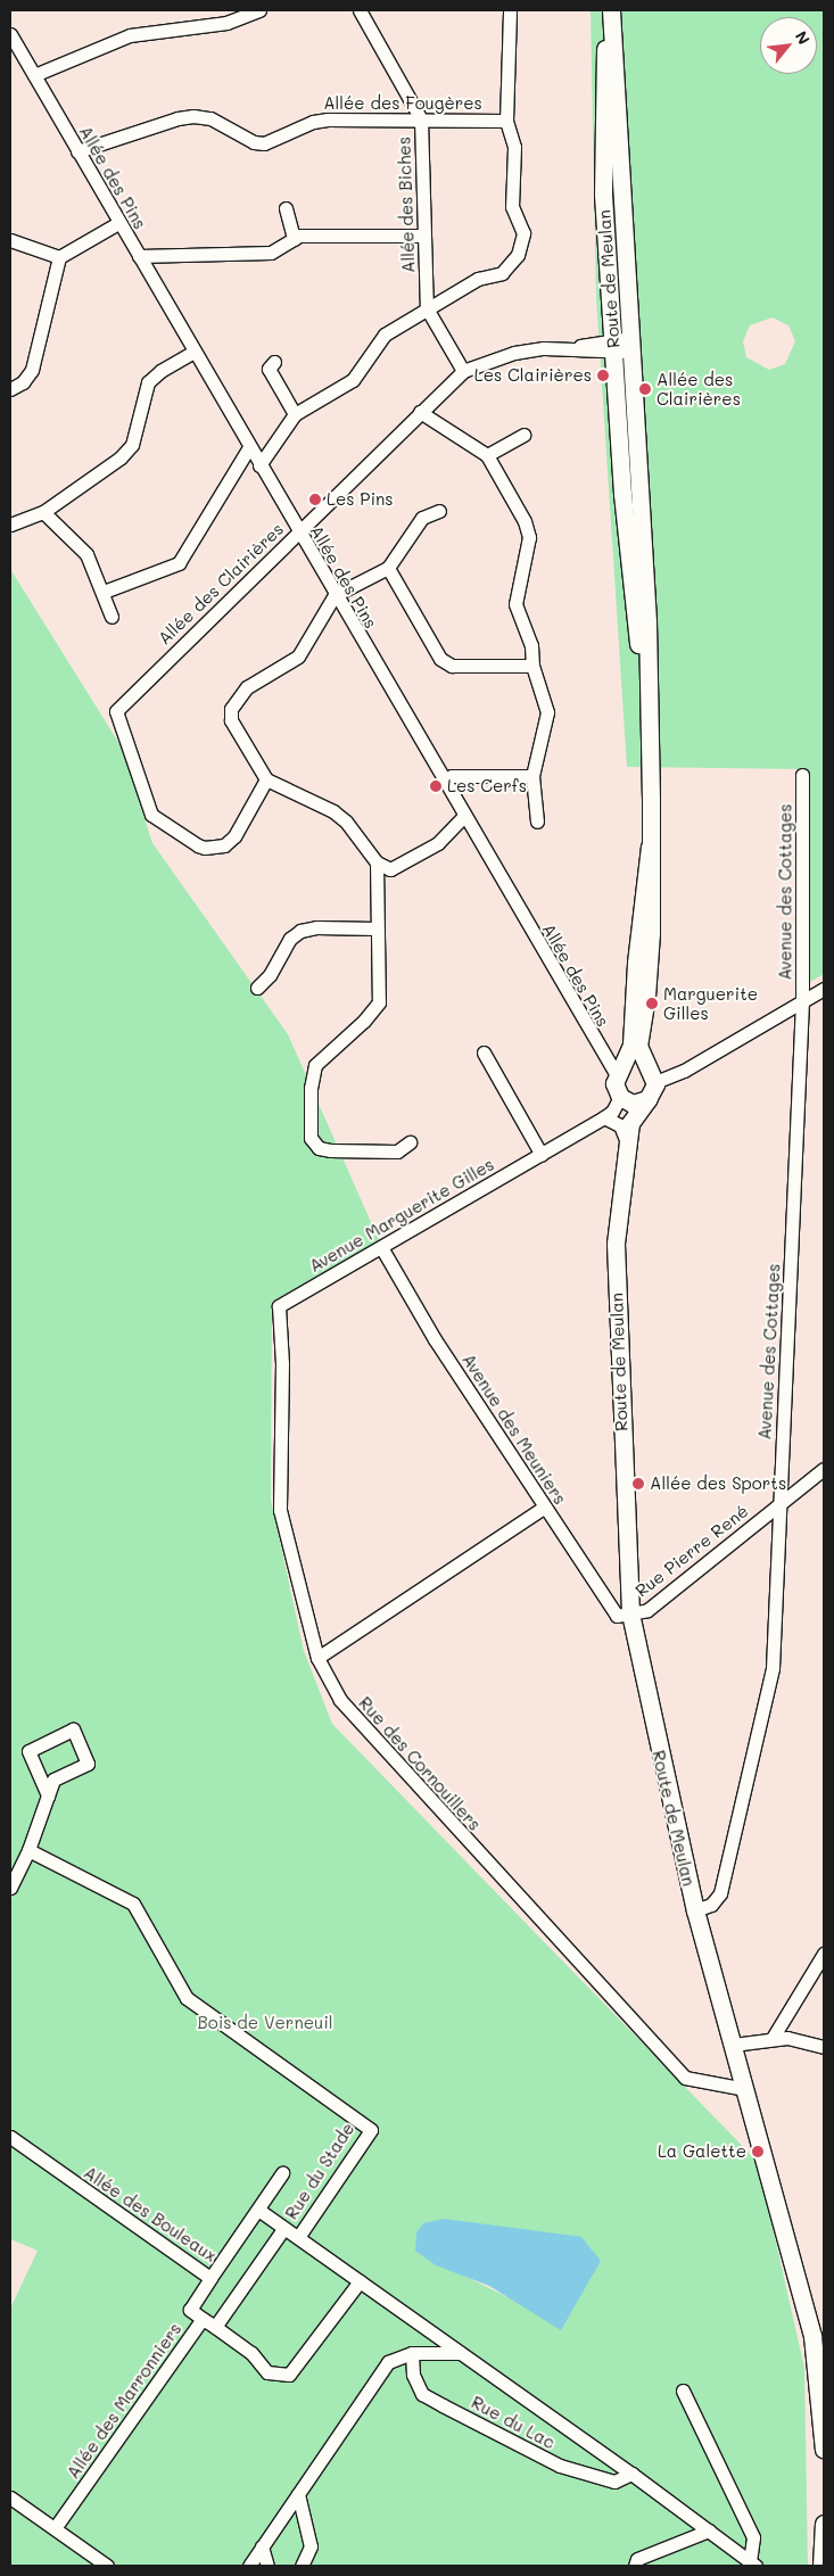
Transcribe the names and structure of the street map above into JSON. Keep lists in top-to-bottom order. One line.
{"streets":{"main road":["Route de Meulan"],"street":["Allée des Fougères","Allée des Pins","Allée des Biches","Allée des Clairières","Avenue des Cottages","Avenue Marguerite Gilles","Avenue des Meuniers","Rue Pierre René","Rue des Cornouillers","Rue du Stade","Allée des Bouleaux","Allée des Marronniers","Rue du Lac"]},"crossings":[["Allée des Fougères","Allée des Pins"],["Allée des Fougères","Allée des Biches"],["Allée des Pins","Route de Meulan"],["Allée des Pins","Allée des Clairières"],["Allée des Pins","Avenue Marguerite Gilles"],["Allée des Biches","Allée des Clairières"],["Route de Meulan","Allée des Clairières"],["Route de Meulan","Avenue des Cottages"],["Route de Meulan","Avenue Marguerite Gilles"],["Route de Meulan","Avenue des Meuniers"],["Route de Meulan","Rue Pierre René"],["Route de Meulan","Rue des Cornouillers"],["Avenue des Cottages","Rue Pierre René"],["Avenue Marguerite Gilles","Avenue des Meuniers"],["Avenue Marguerite Gilles","Rue des Cornouillers"],["Avenue des Meuniers","Rue Pierre René"]],"parks":["Bois de Verneuil"],"places":["Les Clairières","Allée des Clairières","Les Pins","Les Cerfs","Marguerite Gilles","Allée des Sports","La Galette"],"north":"top right"}
